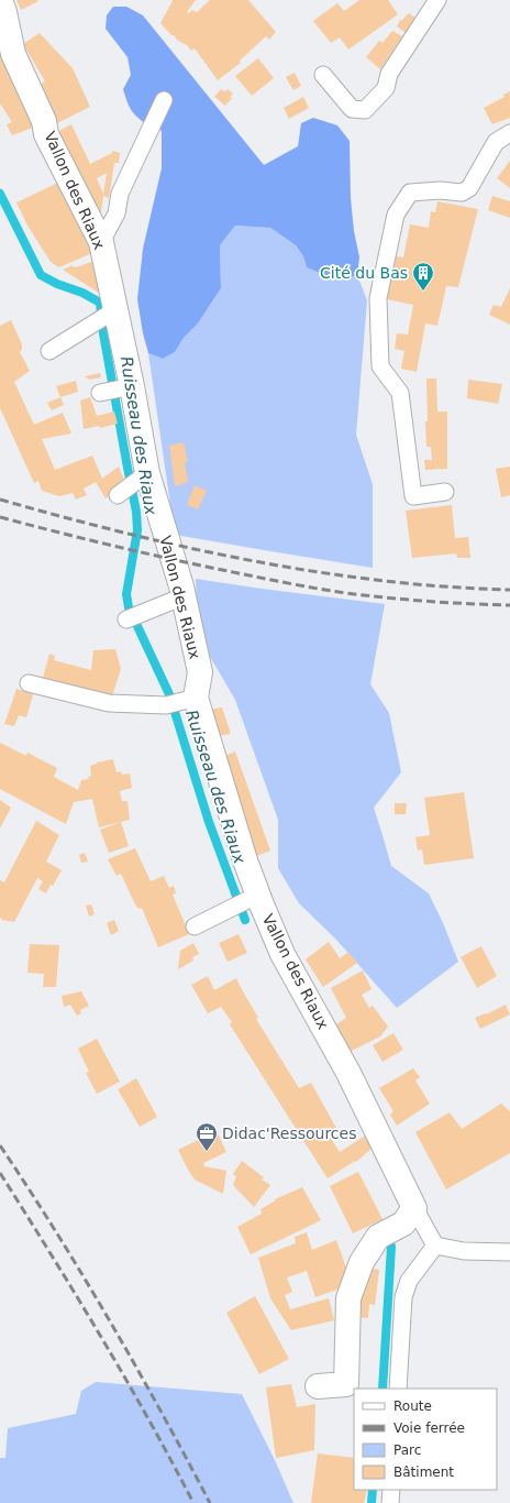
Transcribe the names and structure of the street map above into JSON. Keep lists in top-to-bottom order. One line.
{"streets":{"street":["Vallon des Riaux"]},"water":["Ruisseau des Riaux"],"places":{"building":["Cité du Bas"],"office":["Didac'Ressources"]},"legend":["Route","Voie ferrée","Parc","Bâtiment"]}
